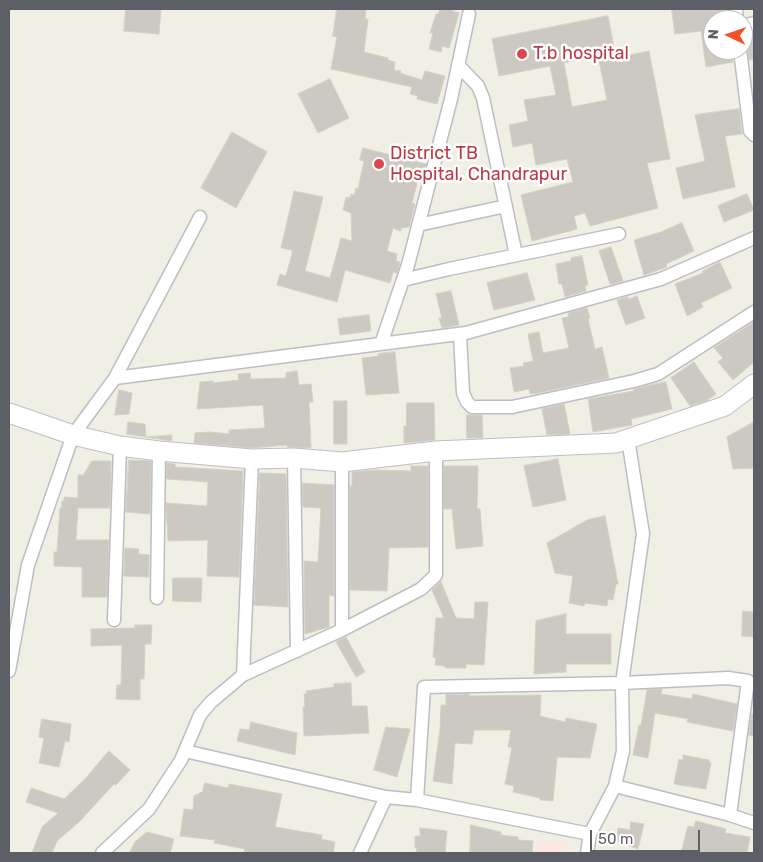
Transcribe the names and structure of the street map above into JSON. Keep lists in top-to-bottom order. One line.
{"places":["T.b hospital","District TB Hospital, Chandrapur"],"scale_bar":"50 m","north":"left"}
